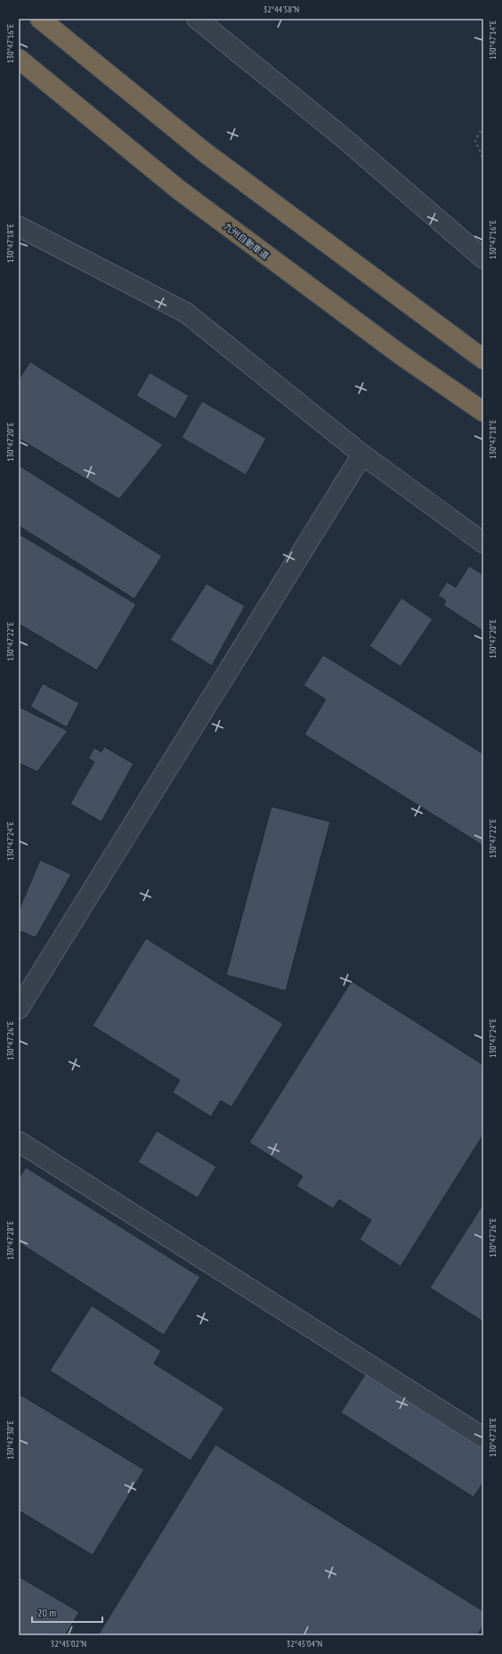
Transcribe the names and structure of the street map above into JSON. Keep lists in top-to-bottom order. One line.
{"streets":{"highway":["九州自動車道"]},"scale_bar":"20 m","coordinates":["32°44'58\"N","130°47'14\"E","130°47'16\"E","130°47'18\"E","130°47'20\"E","130°47'22\"E","130°47'24\"E","130°47'26\"E","130°47'28\"E","130°47'30\"E","32°45'02\"N","32°45'04\"N"]}
